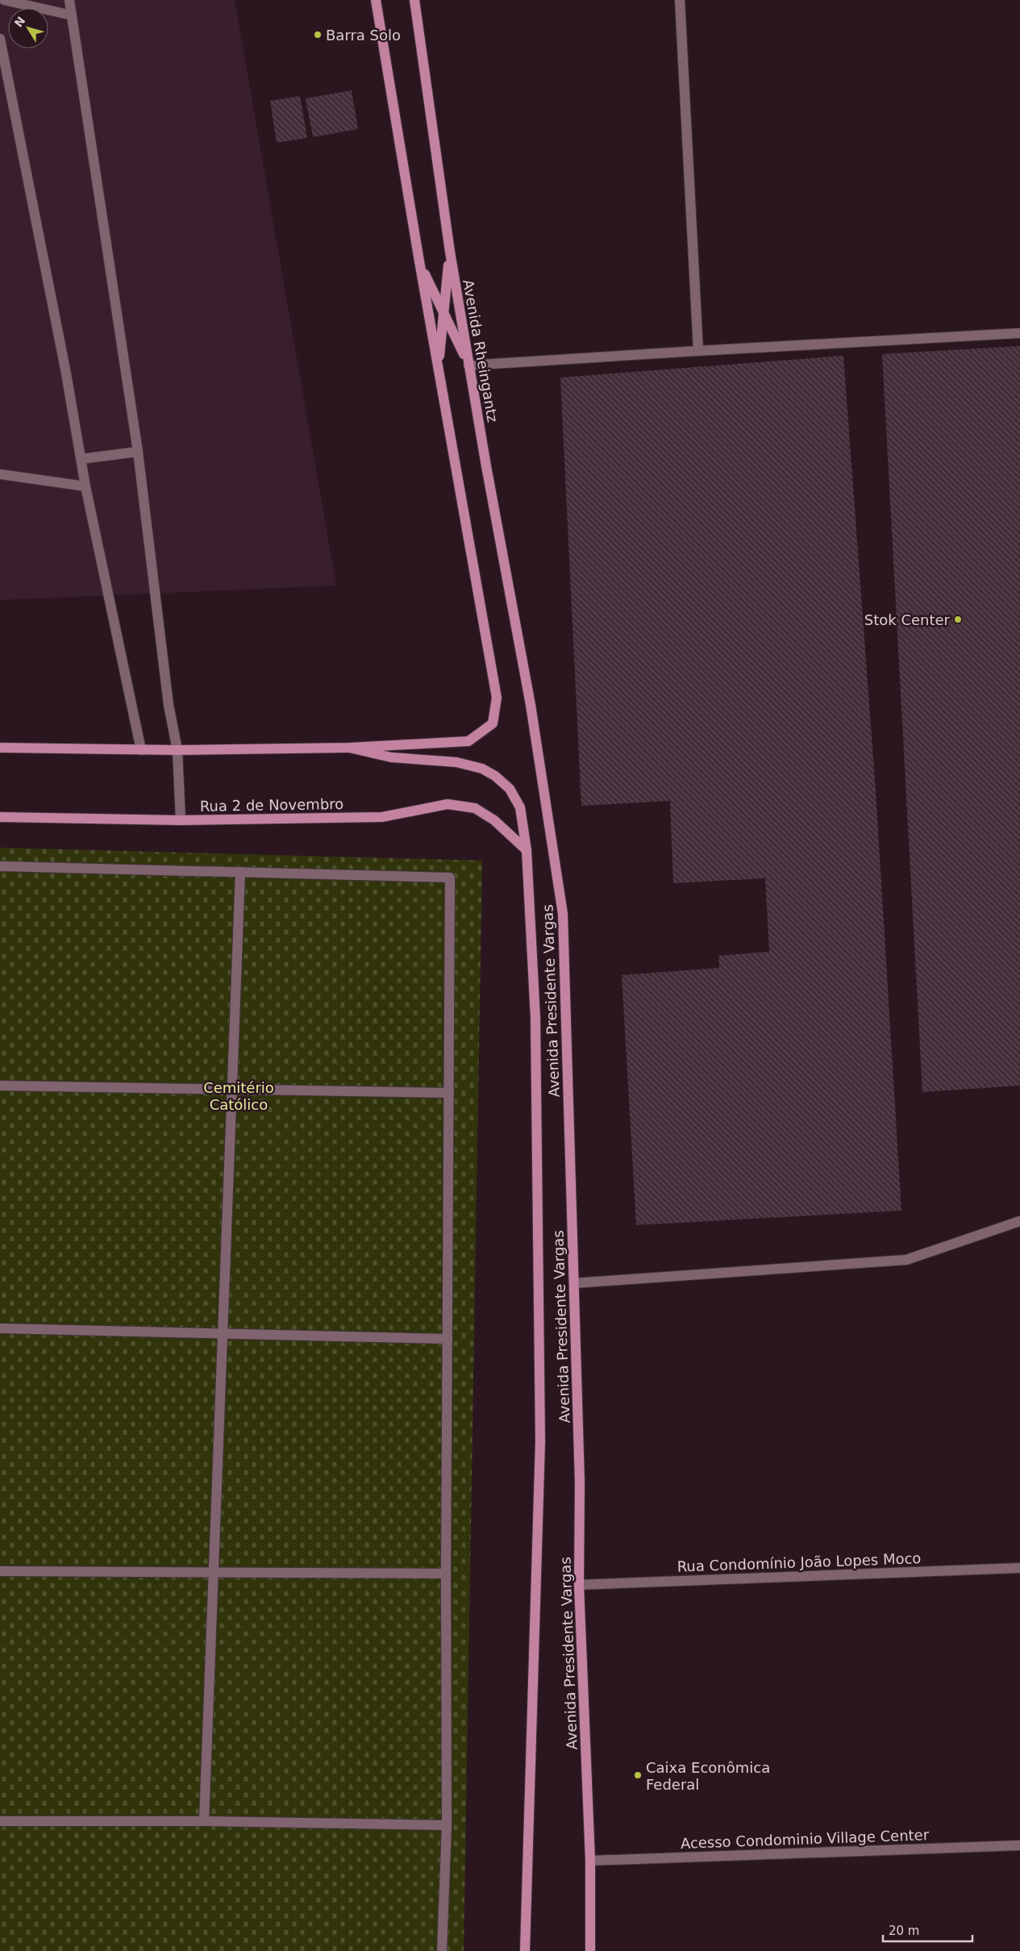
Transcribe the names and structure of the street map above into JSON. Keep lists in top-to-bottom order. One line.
{"streets":{"main road":["Avenida Rheingantz","Rua 2 de Novembro","Avenida Presidente Vargas"],"street":["Rua Condomínio João Lopes Moco","Acesso Condominio Village Center"]},"crossings":[["Avenida Rheingantz","Avenida Presidente Vargas"],["Rua 2 de Novembro","Avenida Presidente Vargas"],["Avenida Presidente Vargas","Rua Condomínio João Lopes Moco"],["Avenida Presidente Vargas","Acesso Condominio Village Center"]],"parks":["Cemitério Católico"],"places":["Barra Solo","Stok Center","Caixa Econômica Federal"],"scale_bar":"20 m","north":"top left"}
